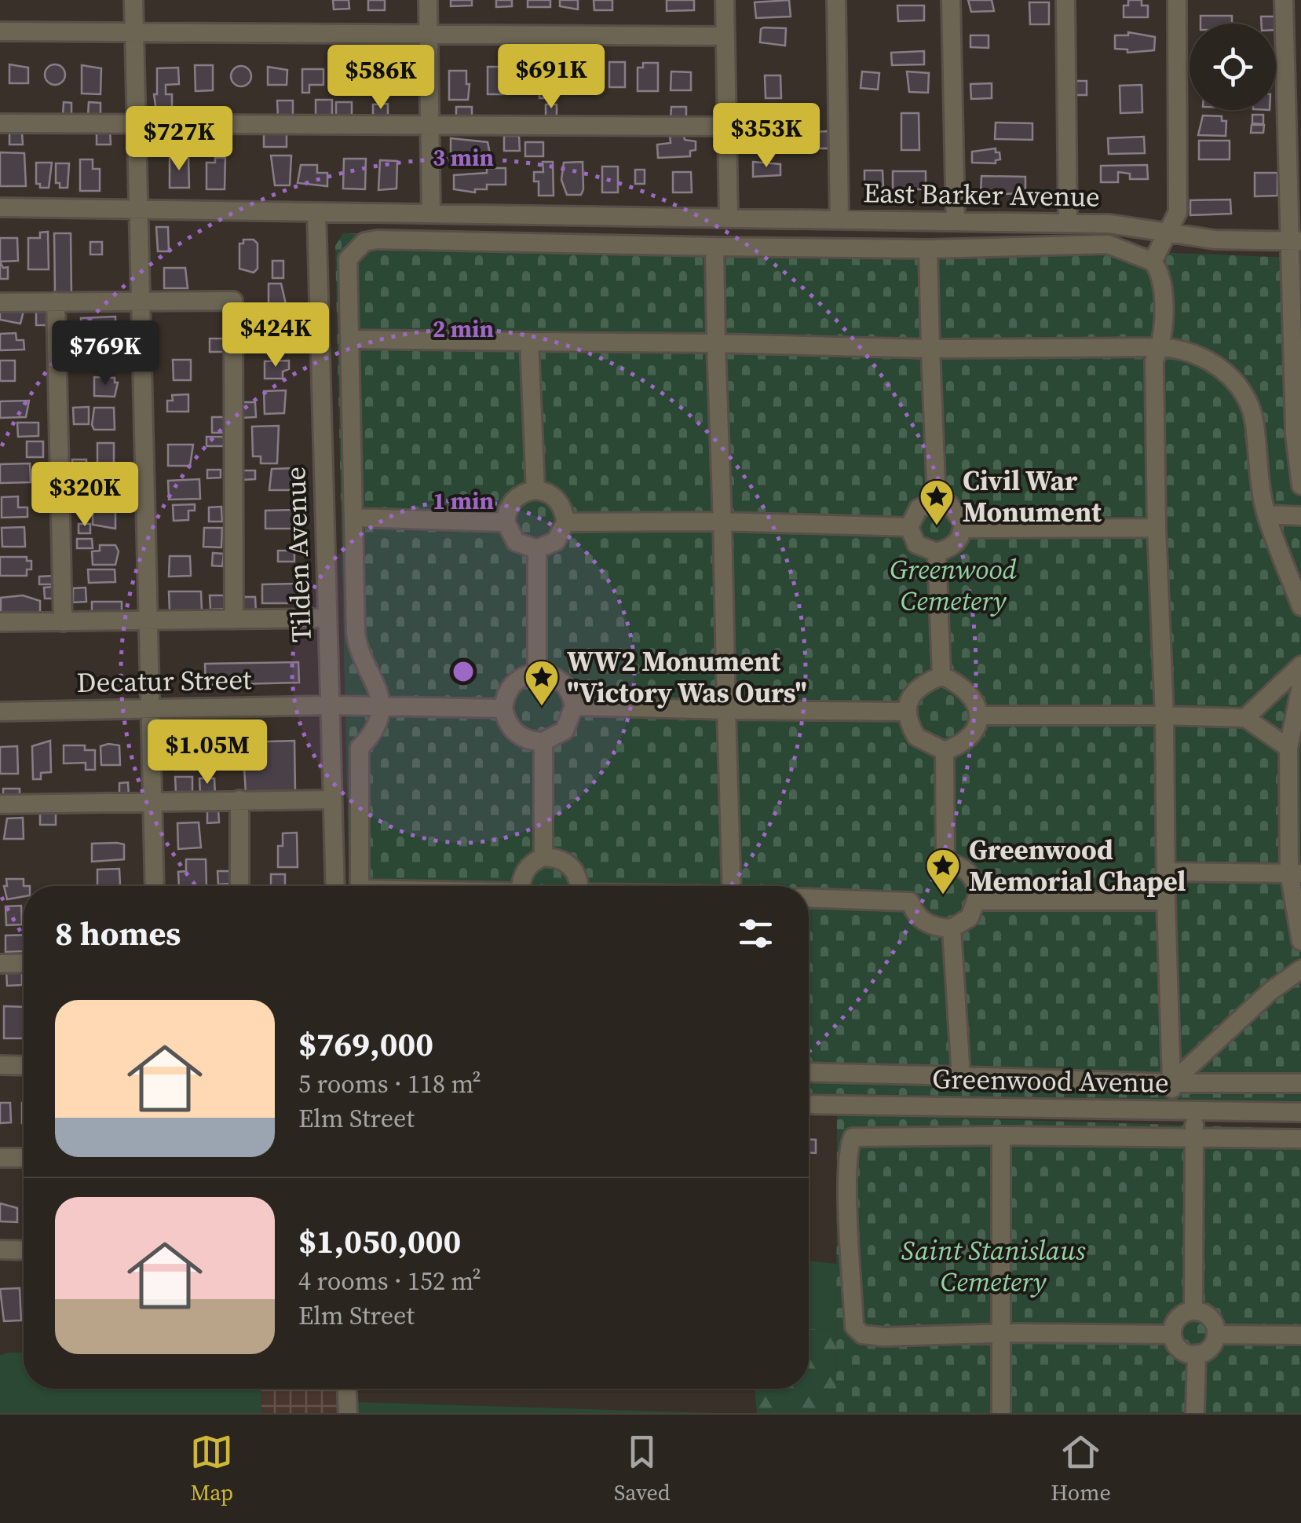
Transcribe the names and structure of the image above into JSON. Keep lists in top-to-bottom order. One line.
{"streets":{"street":["East Barker Avenue","Tilden Avenue","Decatur Street","Greenwood Avenue"]},"crossings":[["East Barker Avenue","Tilden Avenue"],["Tilden Avenue","Decatur Street"]],"parks":["Greenwood Cemetery","Saint Stanislaus Cemetery"],"places":{"place":["Civil War Monument","WW2 Monument \"Victory Was Ours\"","Greenwood Memorial Chapel"]},"page":{"price":["$691K","$586K","$353K","$727K","$424K","$769K","$320K","$1.05M"],"heading":"8 homes","list":[{"name":"$769,000","note":"5 rooms · 118 m² · Elm Street"},{"name":"$1,050,000","note":"4 rooms · 152 m² · Elm Street"}],"tabs":["Map","Saved","Home"]},"rings":["3 min","2 min","1 min"]}
